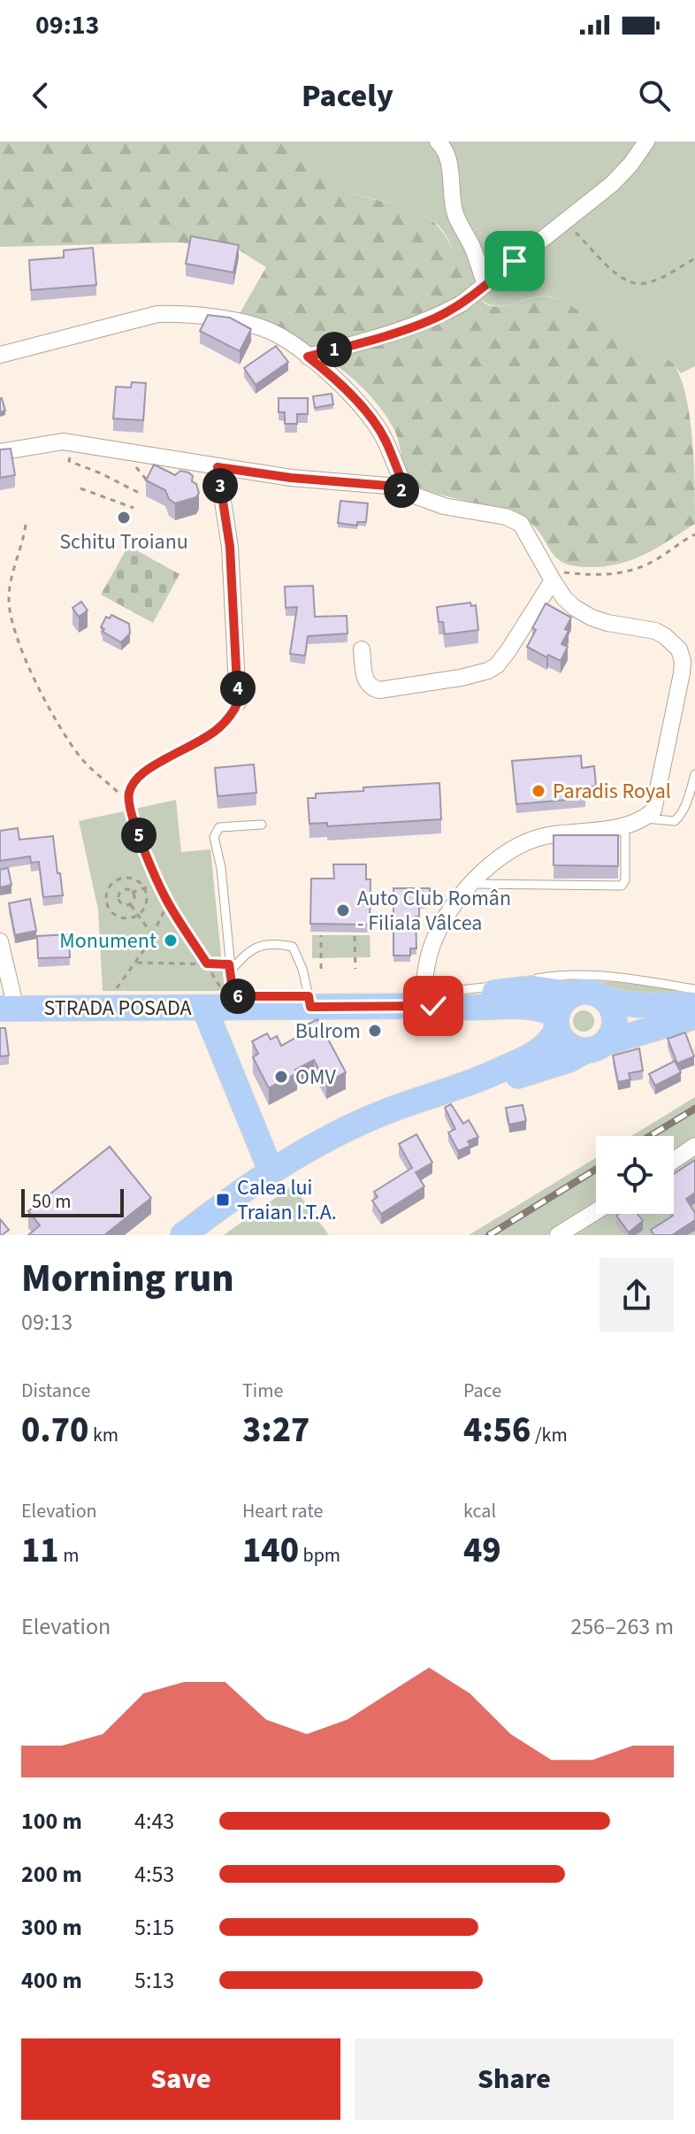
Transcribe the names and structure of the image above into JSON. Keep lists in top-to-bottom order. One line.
{"streets":{"main road":["STRADA POSADA"]},"places":{"other":["Schitu Troianu","Paradis Royal","Auto Club Român - Filiala Vâlcea","Monument","Bulrom","OMV"],"transit":["Calea lui Traian I.T.A."]},"scale_bar":"50 m","page":{"status":"09:13","header":"Pacely","pins":["1","3","2","4","5","6"],"scale":"50 m","heading":["Morning run","09:13"],"stats":[["Distance","0.70 km"],["Time","3:27"],["Pace","4:56 /km"],["Elevation","11 m"],["Heart rate","140 bpm"],["kcal","49"]],"chart":["Elevation","256–263 m"],"list":[{"name":"100 m","note":"4:43"},{"name":"200 m","note":"4:53"},{"name":"300 m","note":"5:15"},{"name":"400 m","note":"5:13"}],"buttons":["Save","Share"]}}
